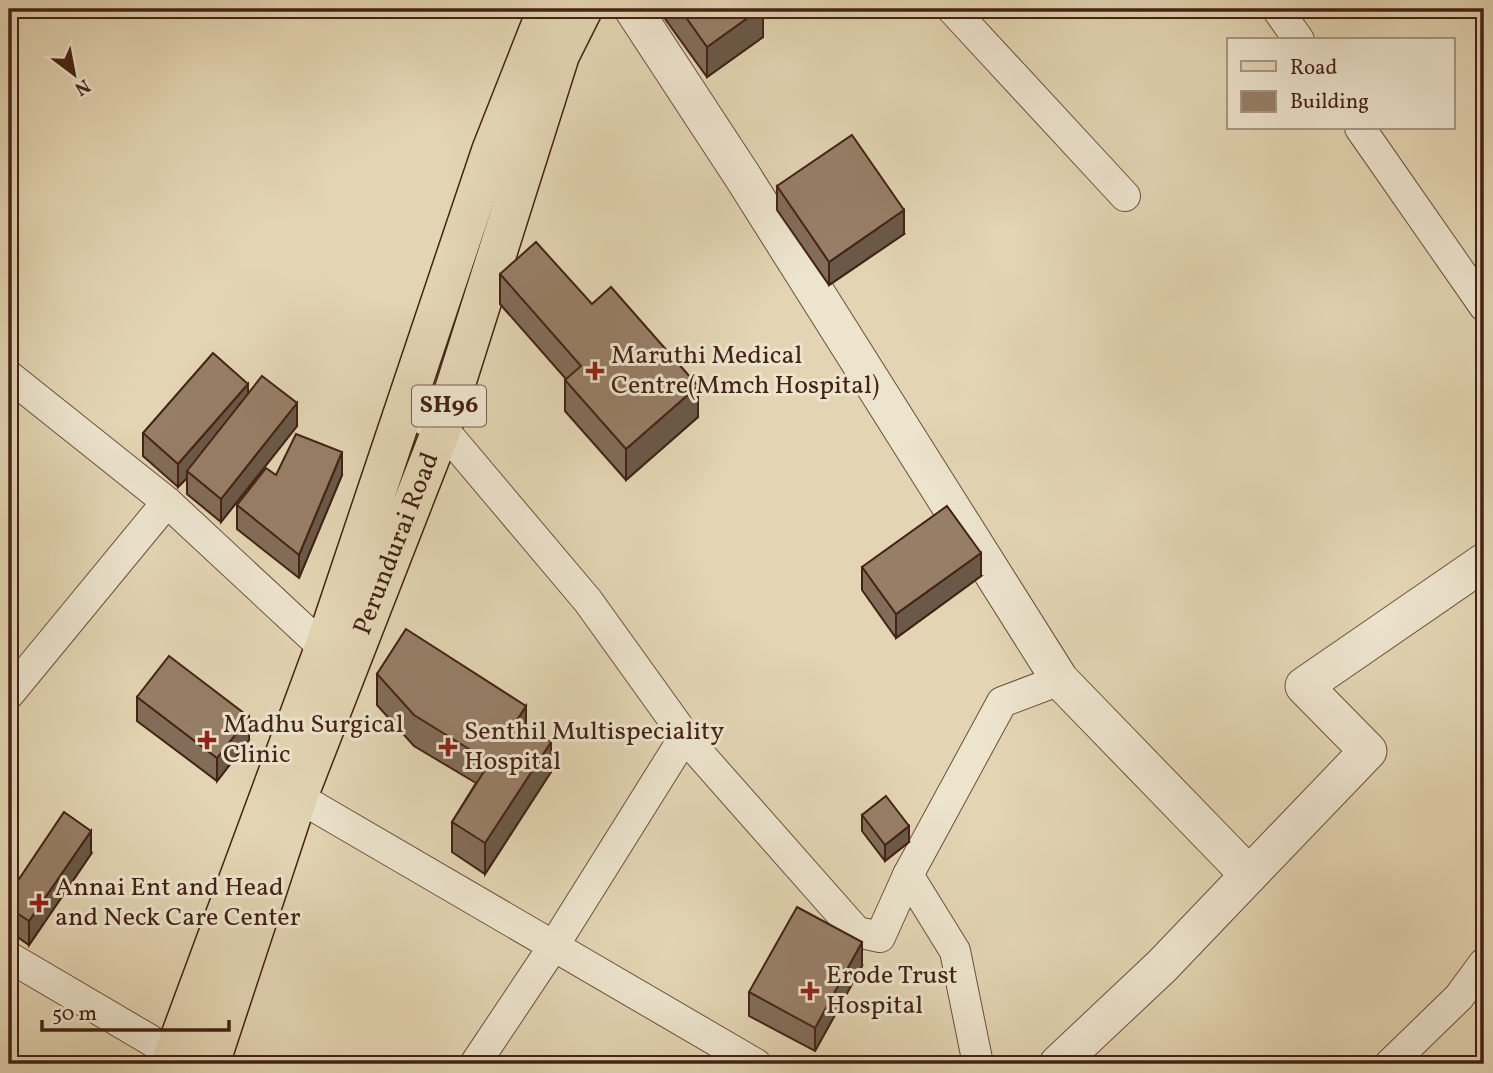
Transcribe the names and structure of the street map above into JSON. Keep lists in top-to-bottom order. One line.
{"streets":{"main road":["SH96","Perundurai Road"]},"places":{"health":["Maruthi Medical Centre(Mmch Hospital)","Madhu Surgical Clinic","Senthil Multispeciality Hospital","Annai Ent and Head and Neck Care Center","Erode Trust Hospital"]},"legend":["Road","Building"],"scale_bar":"50 m","north":"bottom right"}
